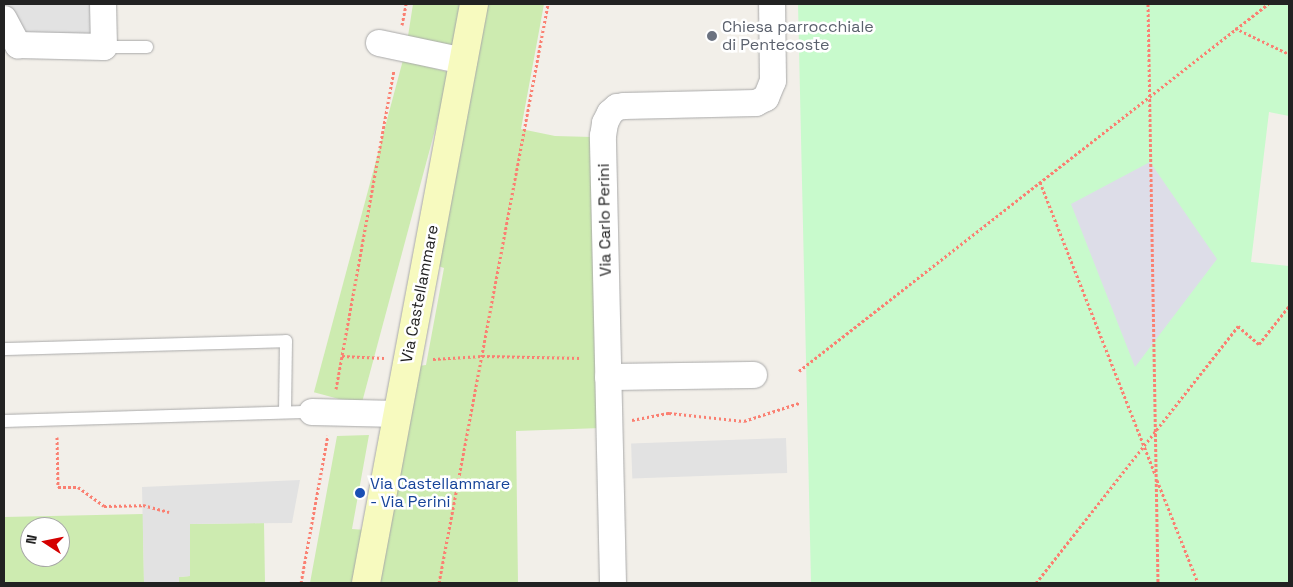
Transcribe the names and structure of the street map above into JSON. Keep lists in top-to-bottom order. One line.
{"streets":{"street":["Via Carlo Perini","Via Castellammare"]},"places":["Chiesa parrocchiale di Pentecoste","Via Castellammare - Via Perini"],"north":"left"}
